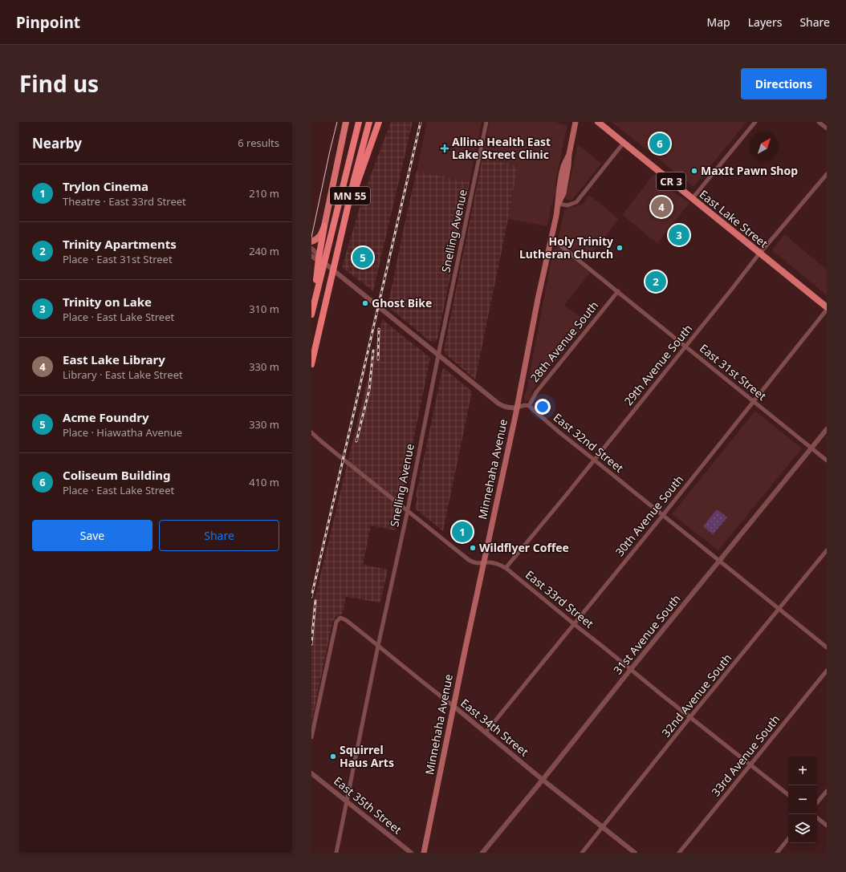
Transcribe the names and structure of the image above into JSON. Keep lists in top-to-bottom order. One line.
{"streets":{"highway":["MN 55"],"main road":["CR 3","East Lake Street","Minnehaha Avenue"],"street":["Snelling Avenue","28th Avenue South","29th Avenue South","East 31st Street","East 32nd Street","30th Avenue South","East 33rd Street","31st Avenue South","32nd Avenue South","East 34th Street","33rd Avenue South","East 35th Street"]},"crossings":[["East Lake Street","29th Avenue South"],["Snelling Avenue","East 33rd Street"],["Snelling Avenue","East 34th Street"],["Snelling Avenue","East 35th Street"],["28th Avenue South","East 31st Street"],["28th Avenue South","East 32nd Street"],["29th Avenue South","East 31st Street"],["29th Avenue South","East 32nd Street"],["29th Avenue South","East 33rd Street"],["East 31st Street","Minnehaha Avenue"],["East 31st Street","30th Avenue South"],["East 31st Street","31st Avenue South"],["East 32nd Street","30th Avenue South"],["East 32nd Street","31st Avenue South"],["East 32nd Street","32nd Avenue South"],["Minnehaha Avenue","East 33rd Street"],["Minnehaha Avenue","East 34th Street"],["30th Avenue South","East 33rd Street"],["30th Avenue South","East 34th Street"],["East 33rd Street","31st Avenue South"],["East 33rd Street","32nd Avenue South"],["East 33rd Street","33rd Avenue South"],["31st Avenue South","East 34th Street"],["32nd Avenue South","East 34th Street"]],"places":{"health":["Allina Health East Lake Street Clinic"],"other":["MaxIt Pawn Shop","Holy Trinity Lutheran Church","Ghost Bike","Wildflyer Coffee","Squirrel Haus Arts"]},"north":"top right","page":{"header":"Pinpoint","nav":["Map","Layers","Share"],"title":"Find us","buttons":["Directions",["Save","Share"]],"heading":["Nearby","6 results"],"pins":["6","4","3","5","2","1"],"list":[{"mark":"1","name":"Trylon Cinema","note":"Theatre · East 33rd Street","value":"210 m"},{"mark":"2","name":"Trinity Apartments","note":"Place · East 31st Street","value":"240 m"},{"mark":"3","name":"Trinity on Lake","note":"Place · East Lake Street","value":"310 m"},{"mark":"4","name":"East Lake Library","note":"Library · East Lake Street","value":"330 m"},{"mark":"5","name":"Acme Foundry","note":"Place · Hiawatha Avenue","value":"330 m"},{"mark":"6","name":"Coliseum Building","note":"Place · East Lake Street","value":"410 m"}],"map_buttons":["+","−"]}}
